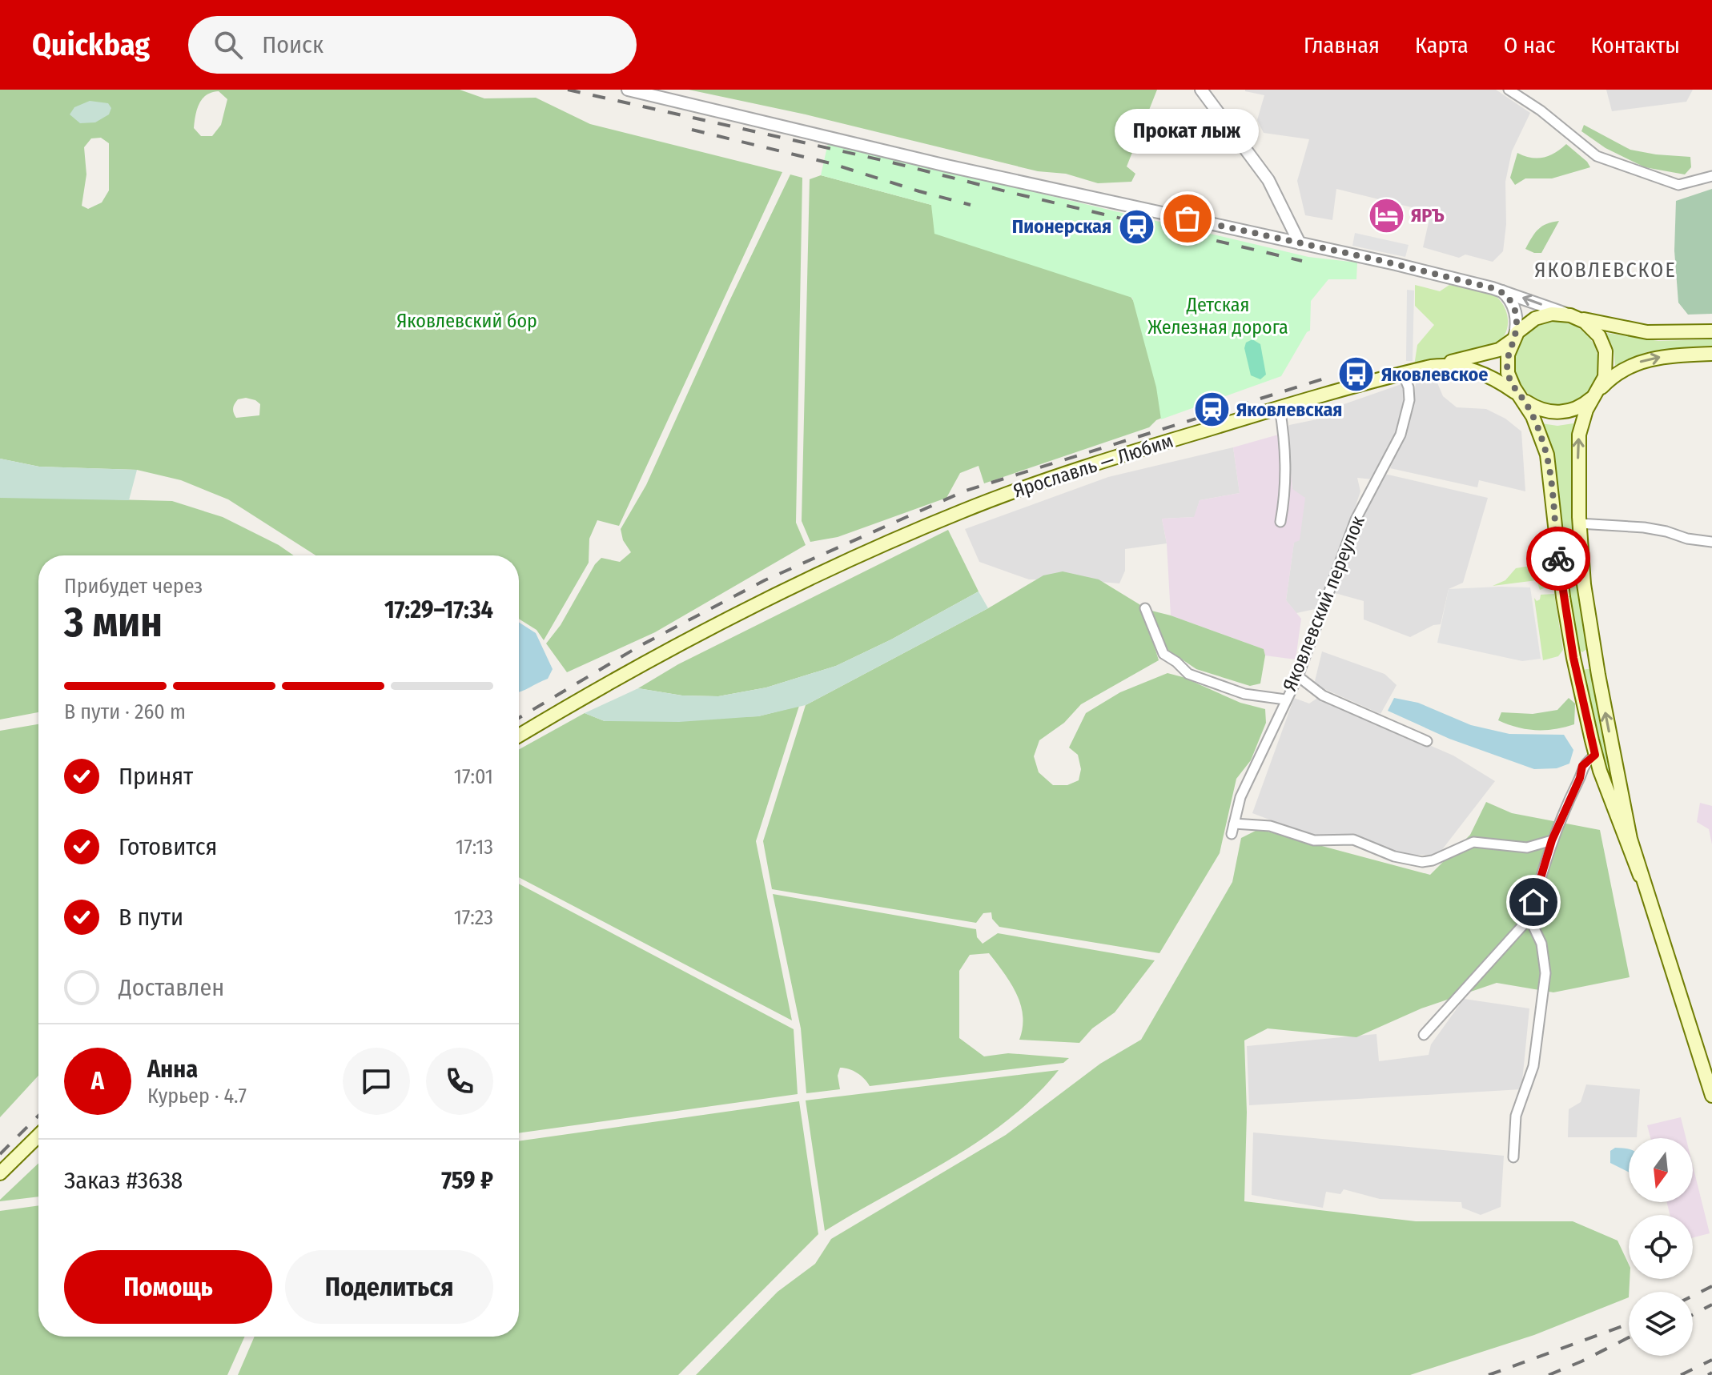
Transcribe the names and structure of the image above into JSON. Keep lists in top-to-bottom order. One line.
{"streets":{"main road":["Ярославль — Любим"],"street":["Яковлевский переулок"]},"crossings":[["Ярославль — Любим","Яковлевский переулок"]],"districts":["ЯКОВЛЕВСКОЕ"],"parks":["Детская Железная дорога","Яковлевский бор"],"places":{"hotel":["ЯРЪ"],"other":["Прокат лыж"],"station":["Пионерская","Яковлевская"],"bus stop":["Яковлевское"]},"north":"bottom","page":{"header":"Quickbag","search":"Поиск","nav":["Главная","Карта","О нас","Контакты"],"bubble":"Прокат лыж","heading":["3 мин","Прибудет через","17:29–17:34"],"panel":["Анна","Курьер · 4.7","Заказ #3638","759 ₽"],"bar":"В пути · 260 m","list":[["Принят","17:01"],["Готовится","17:13"],["В пути","17:23"],"Доставлен"],"round":"А","buttons":["Помощь","Поделиться"]}}
